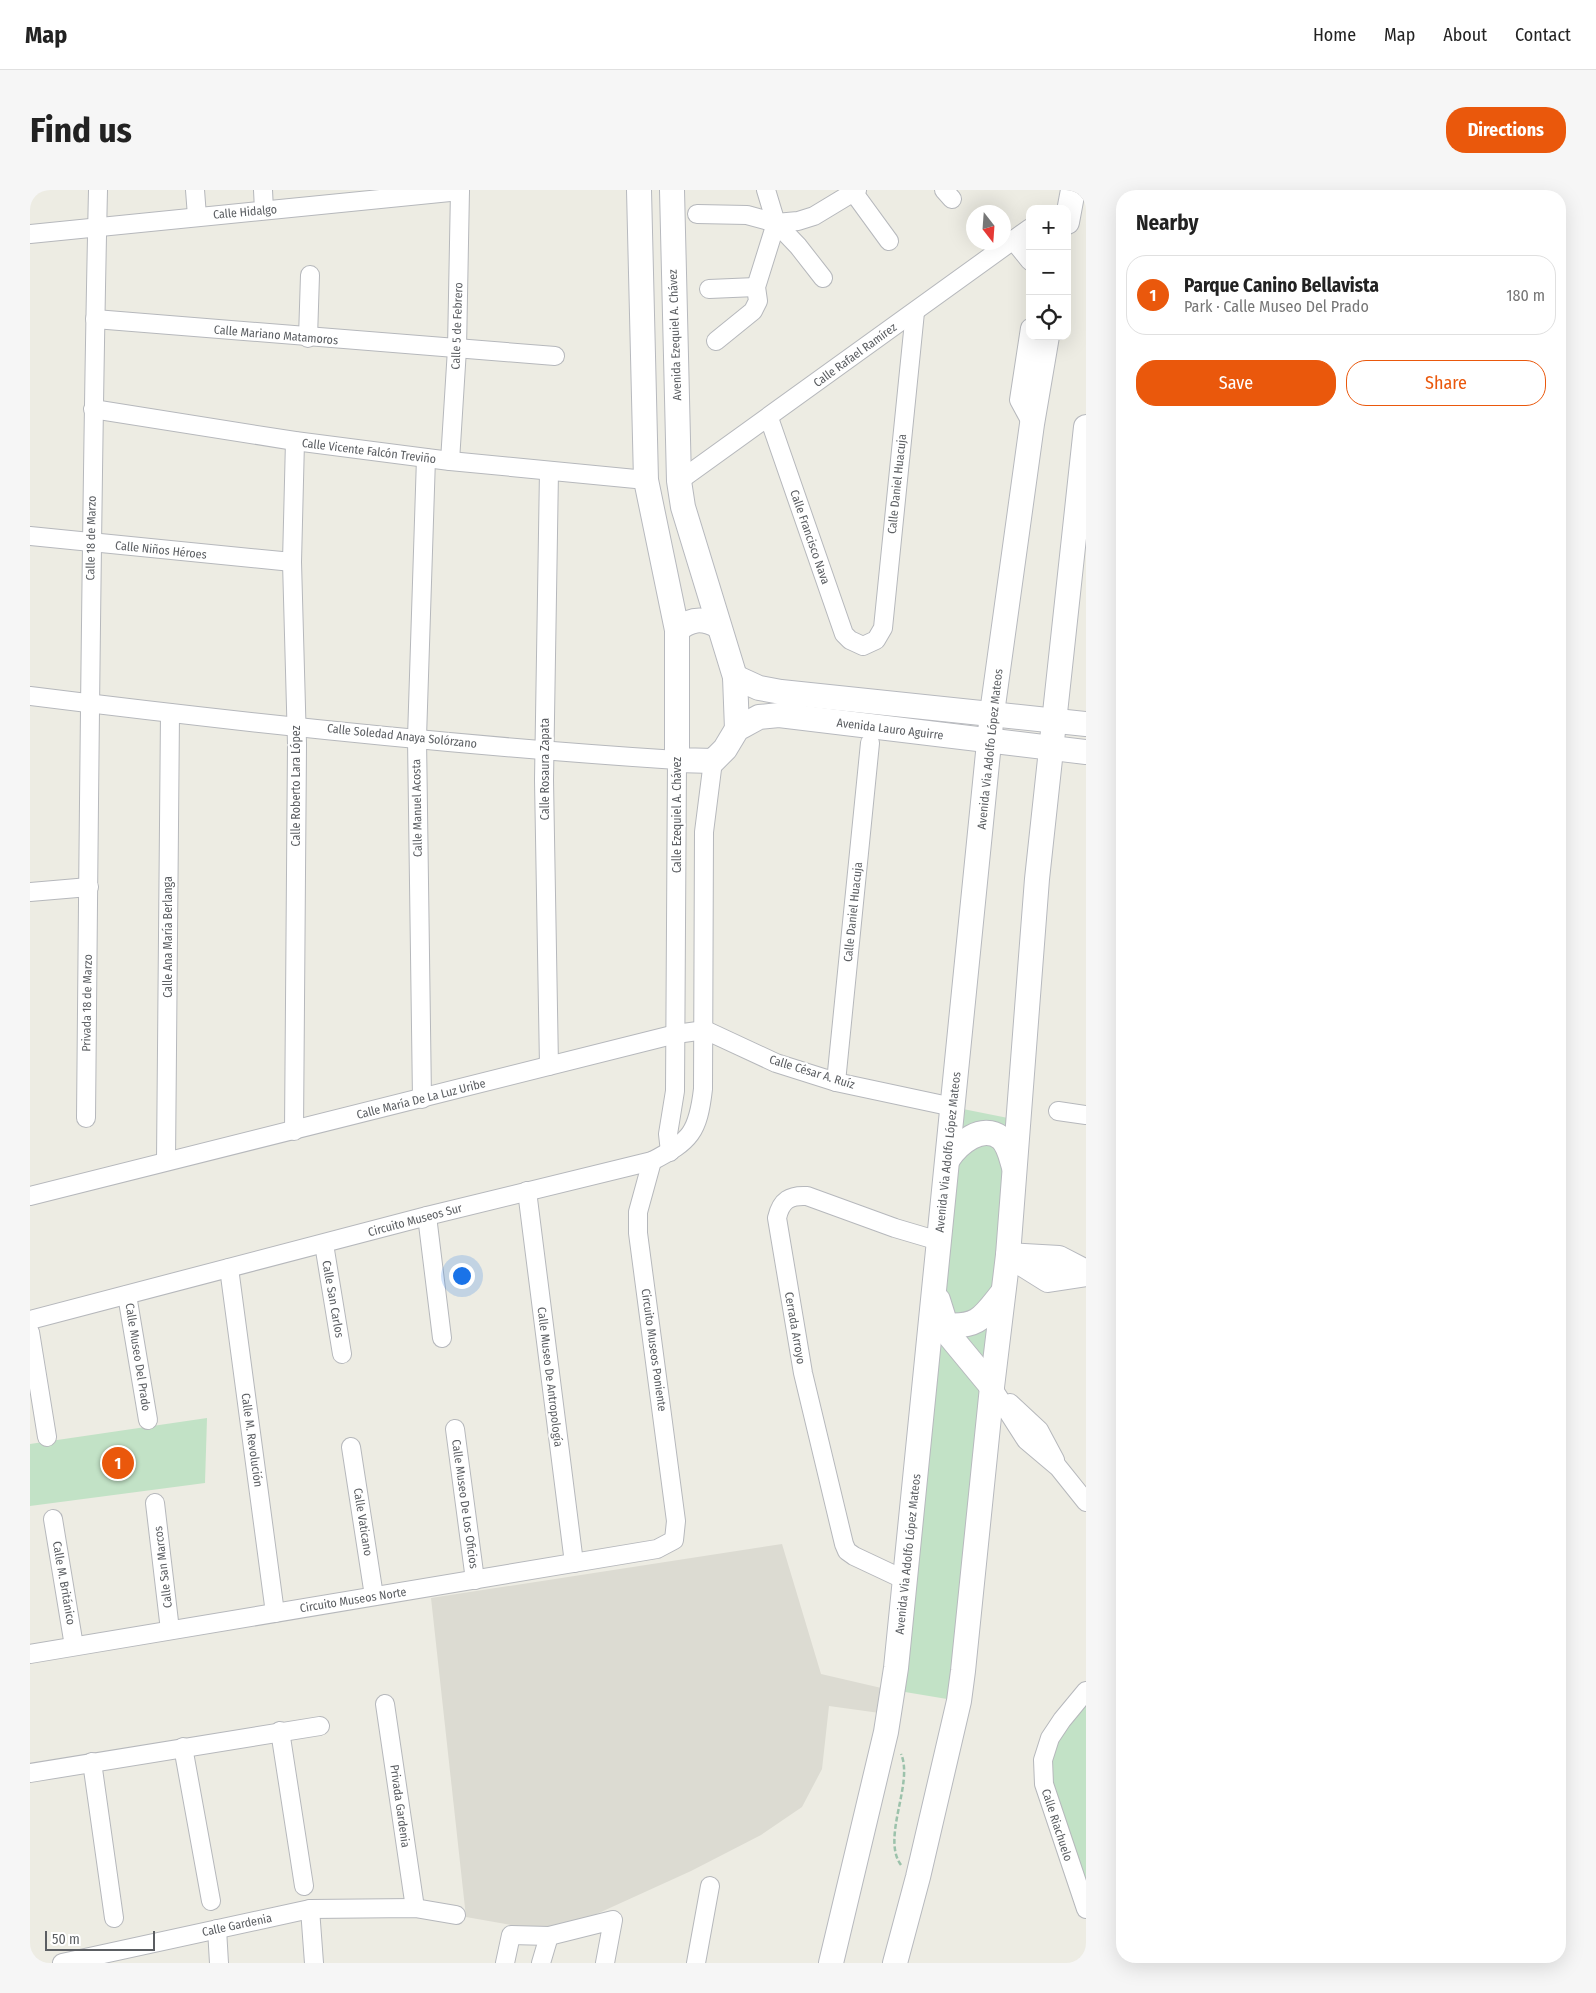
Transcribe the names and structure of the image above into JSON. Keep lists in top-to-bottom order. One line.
{"streets":{"main road":["Avenida Ezequiel A. Chávez","Avenida Lauro Aguirre","Calle Soledad Anaya Solórzano","Avenida Via Adolfo López Mateos","Calle Ezequiel A. Chávez"],"street":["Calle Hidalgo","Calle 5 de Febrero","Calle Mariano Matamoros","Calle Rafael Ramírez","Calle Vicente Falcón Treviño","Calle Daniel Huacuja","Calle Francisco Nava","Calle 18 de Marzo","Calle Niños Héroes","Calle Rosaura Zapata","Calle Roberto Lara López","Calle Manuel Acosta","Calle Ana María Berlanga","Privada 18 de Marzo","Calle César A. Ruíz","Calle María De La Luz Uribe","Circuito Museos Sur","Calle San Carlos","Cerrada Arroyo","Circuito Museos Poniente","Calle Museo Del Prado","Calle Museo De Antropología","Calle M. Revolución","Calle Museo De Los Oficios","Calle Vaticano","Calle San Marcos","Calle M. Británico","Circuito Museos Norte","Privada Gardenia","Calle Riachuelo","Calle Gardenia"]},"crossings":[["Calle Hidalgo","Calle 5 de Febrero"],["Calle Hidalgo","Calle 18 de Marzo"],["Calle 5 de Febrero","Calle Mariano Matamoros"],["Calle 5 de Febrero","Calle Vicente Falcón Treviño"],["Calle Mariano Matamoros","Calle 18 de Marzo"],["Avenida Ezequiel A. Chávez","Calle Rafael Ramírez"],["Calle Rafael Ramírez","Calle Daniel Huacuja"],["Calle Rafael Ramírez","Calle Francisco Nava"],["Calle Vicente Falcón Treviño","Calle 18 de Marzo"],["Calle Vicente Falcón Treviño","Calle Rosaura Zapata"],["Calle Vicente Falcón Treviño","Calle Roberto Lara López"],["Calle Vicente Falcón Treviño","Calle Manuel Acosta"],["Calle Vicente Falcón Treviño","Calle Ezequiel A. Chávez"],["Calle Daniel Huacuja","Calle Francisco Nava"],["Calle Daniel Huacuja","Calle César A. Ruíz"],["Calle 18 de Marzo","Calle Niños Héroes"],["Calle 18 de Marzo","Calle Soledad Anaya Solórzano"],["Calle 18 de Marzo","Privada 18 de Marzo"],["Calle Niños Héroes","Calle Roberto Lara López"],["Avenida Lauro Aguirre","Calle Soledad Anaya Solórzano"],["Avenida Lauro Aguirre","Avenida Via Adolfo López Mateos"],["Calle Soledad Anaya Solórzano","Calle Rosaura Zapata"],["Calle Soledad Anaya Solórzano","Calle Roberto Lara López"],["Calle Soledad Anaya Solórzano","Calle Manuel Acosta"],["Calle Soledad Anaya Solórzano","Calle Ezequiel A. Chávez"],["Calle Soledad Anaya Solórzano","Calle Ana María Berlanga"],["Avenida Via Adolfo López Mateos","Calle César A. Ruíz"],["Avenida Via Adolfo López Mateos","Cerrada Arroyo"],["Calle Rosaura Zapata","Calle María De La Luz Uribe"],["Calle Roberto Lara López","Calle María De La Luz Uribe"],["Calle Manuel Acosta","Calle María De La Luz Uribe"],["Calle Ezequiel A. Chávez","Calle María De La Luz Uribe"],["Calle Ezequiel A. Chávez","Circuito Museos Sur"],["Calle Ana María Berlanga","Calle María De La Luz Uribe"],["Calle César A. Ruíz","Circuito Museos Sur"],["Circuito Museos Sur","Calle San Carlos"],["Circuito Museos Sur","Circuito Museos Poniente"],["Circuito Museos Sur","Calle Museo Del Prado"],["Circuito Museos Sur","Calle Museo De Antropología"],["Circuito Museos Sur","Calle M. Revolución"],["Circuito Museos Poniente","Circuito Museos Norte"],["Calle Museo De Antropología","Circuito Museos Norte"],["Calle M. Revolución","Circuito Museos Norte"],["Calle Museo De Los Oficios","Circuito Museos Norte"],["Calle Vaticano","Circuito Museos Norte"],["Calle San Marcos","Circuito Museos Norte"],["Calle M. Británico","Circuito Museos Norte"],["Privada Gardenia","Calle Gardenia"]],"scale_bar":"50 m","north":"bottom","page":{"header":"Map","nav":["Home","Map","About","Contact"],"buttons":["Directions",["Save","Share"]],"title":"Find us","heading":"Nearby","map_buttons":["+","−"],"list":[{"mark":"1","name":"Parque Canino Bellavista","note":"Park · Calle Museo Del Prado","value":"180 m"}],"pins":"1","scale":"50 m"}}
